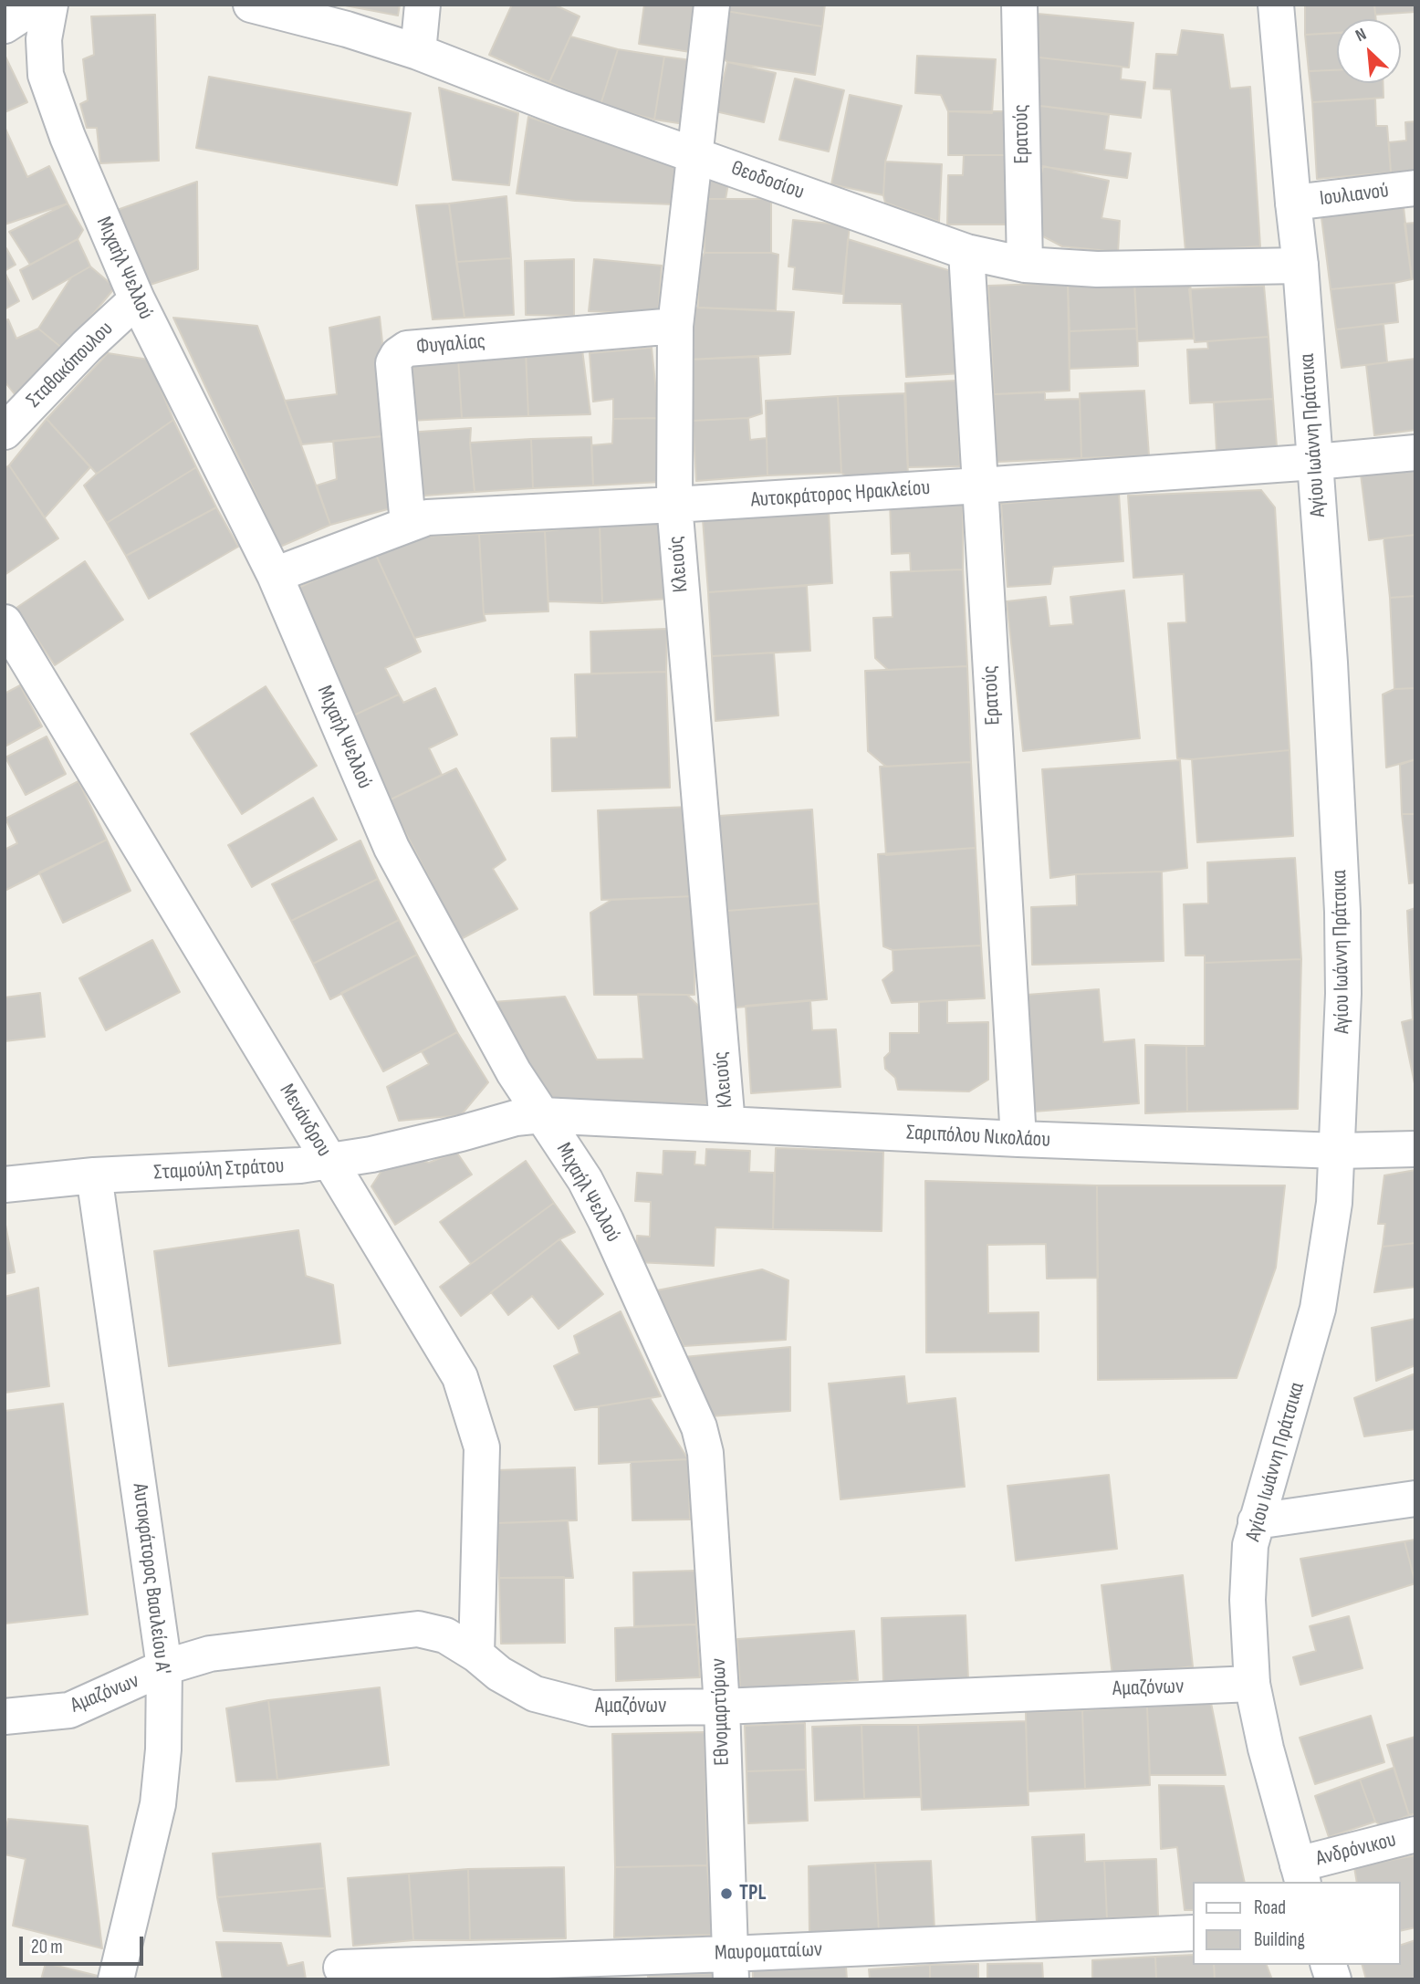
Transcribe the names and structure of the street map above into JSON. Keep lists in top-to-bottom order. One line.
{"streets":{"street":["Ερατούς","Θεοδοσίου","Ιουλιανού","Μιχαήλ Ψελλού","Φυγαλίας","Σταθακόπουλου","Αγίου Ιωάννη Πράτσικα","Αυτοκράτορος Ηρακλείου","Κλειούς","Μενάνδρου","Σαριπόλου Νικολάου","Σταμούλη Στράτου","Αυτοκράτορος Βασιλείου A'","Αμαζόνων","Εθνομαρτύρων","Ανδρόνικου","Μαυροματαίων"]},"crossings":[["Ερατούς","Θεοδοσίου"],["Ερατούς","Αυτοκράτορος Ηρακλείου"],["Ερατούς","Σαριπόλου Νικολάου"],["Θεοδοσίου","Αγίου Ιωάννη Πράτσικα"],["Θεοδοσίου","Κλειούς"],["Ιουλιανού","Αγίου Ιωάννη Πράτσικα"],["Μιχαήλ Ψελλού","Σταθακόπουλου"],["Μιχαήλ Ψελλού","Αυτοκράτορος Ηρακλείου"],["Μιχαήλ Ψελλού","Σαριπόλου Νικολάου"],["Μιχαήλ Ψελλού","Σταμούλη Στράτου"],["Μιχαήλ Ψελλού","Εθνομαρτύρων"],["Φυγαλίας","Αυτοκράτορος Ηρακλείου"],["Φυγαλίας","Κλειούς"],["Αγίου Ιωάννη Πράτσικα","Αυτοκράτορος Ηρακλείου"],["Αγίου Ιωάννη Πράτσικα","Σαριπόλου Νικολάου"],["Αγίου Ιωάννη Πράτσικα","Αμαζόνων"],["Αγίου Ιωάννη Πράτσικα","Ανδρόνικου"],["Αυτοκράτορος Ηρακλείου","Κλειούς"],["Κλειούς","Σαριπόλου Νικολάου"],["Μενάνδρου","Σταμούλη Στράτου"],["Μενάνδρου","Αμαζόνων"],["Σαριπόλου Νικολάου","Σταμούλη Στράτου"],["Σταμούλη Στράτου","Αυτοκράτορος Βασιλείου A'"],["Αυτοκράτορος Βασιλείου A'","Αμαζόνων"],["Αμαζόνων","Εθνομαρτύρων"],["Εθνομαρτύρων","Μαυροματαίων"]],"places":["TPL"],"legend":["Road","Building"],"scale_bar":"20 m","north":"top left"}
